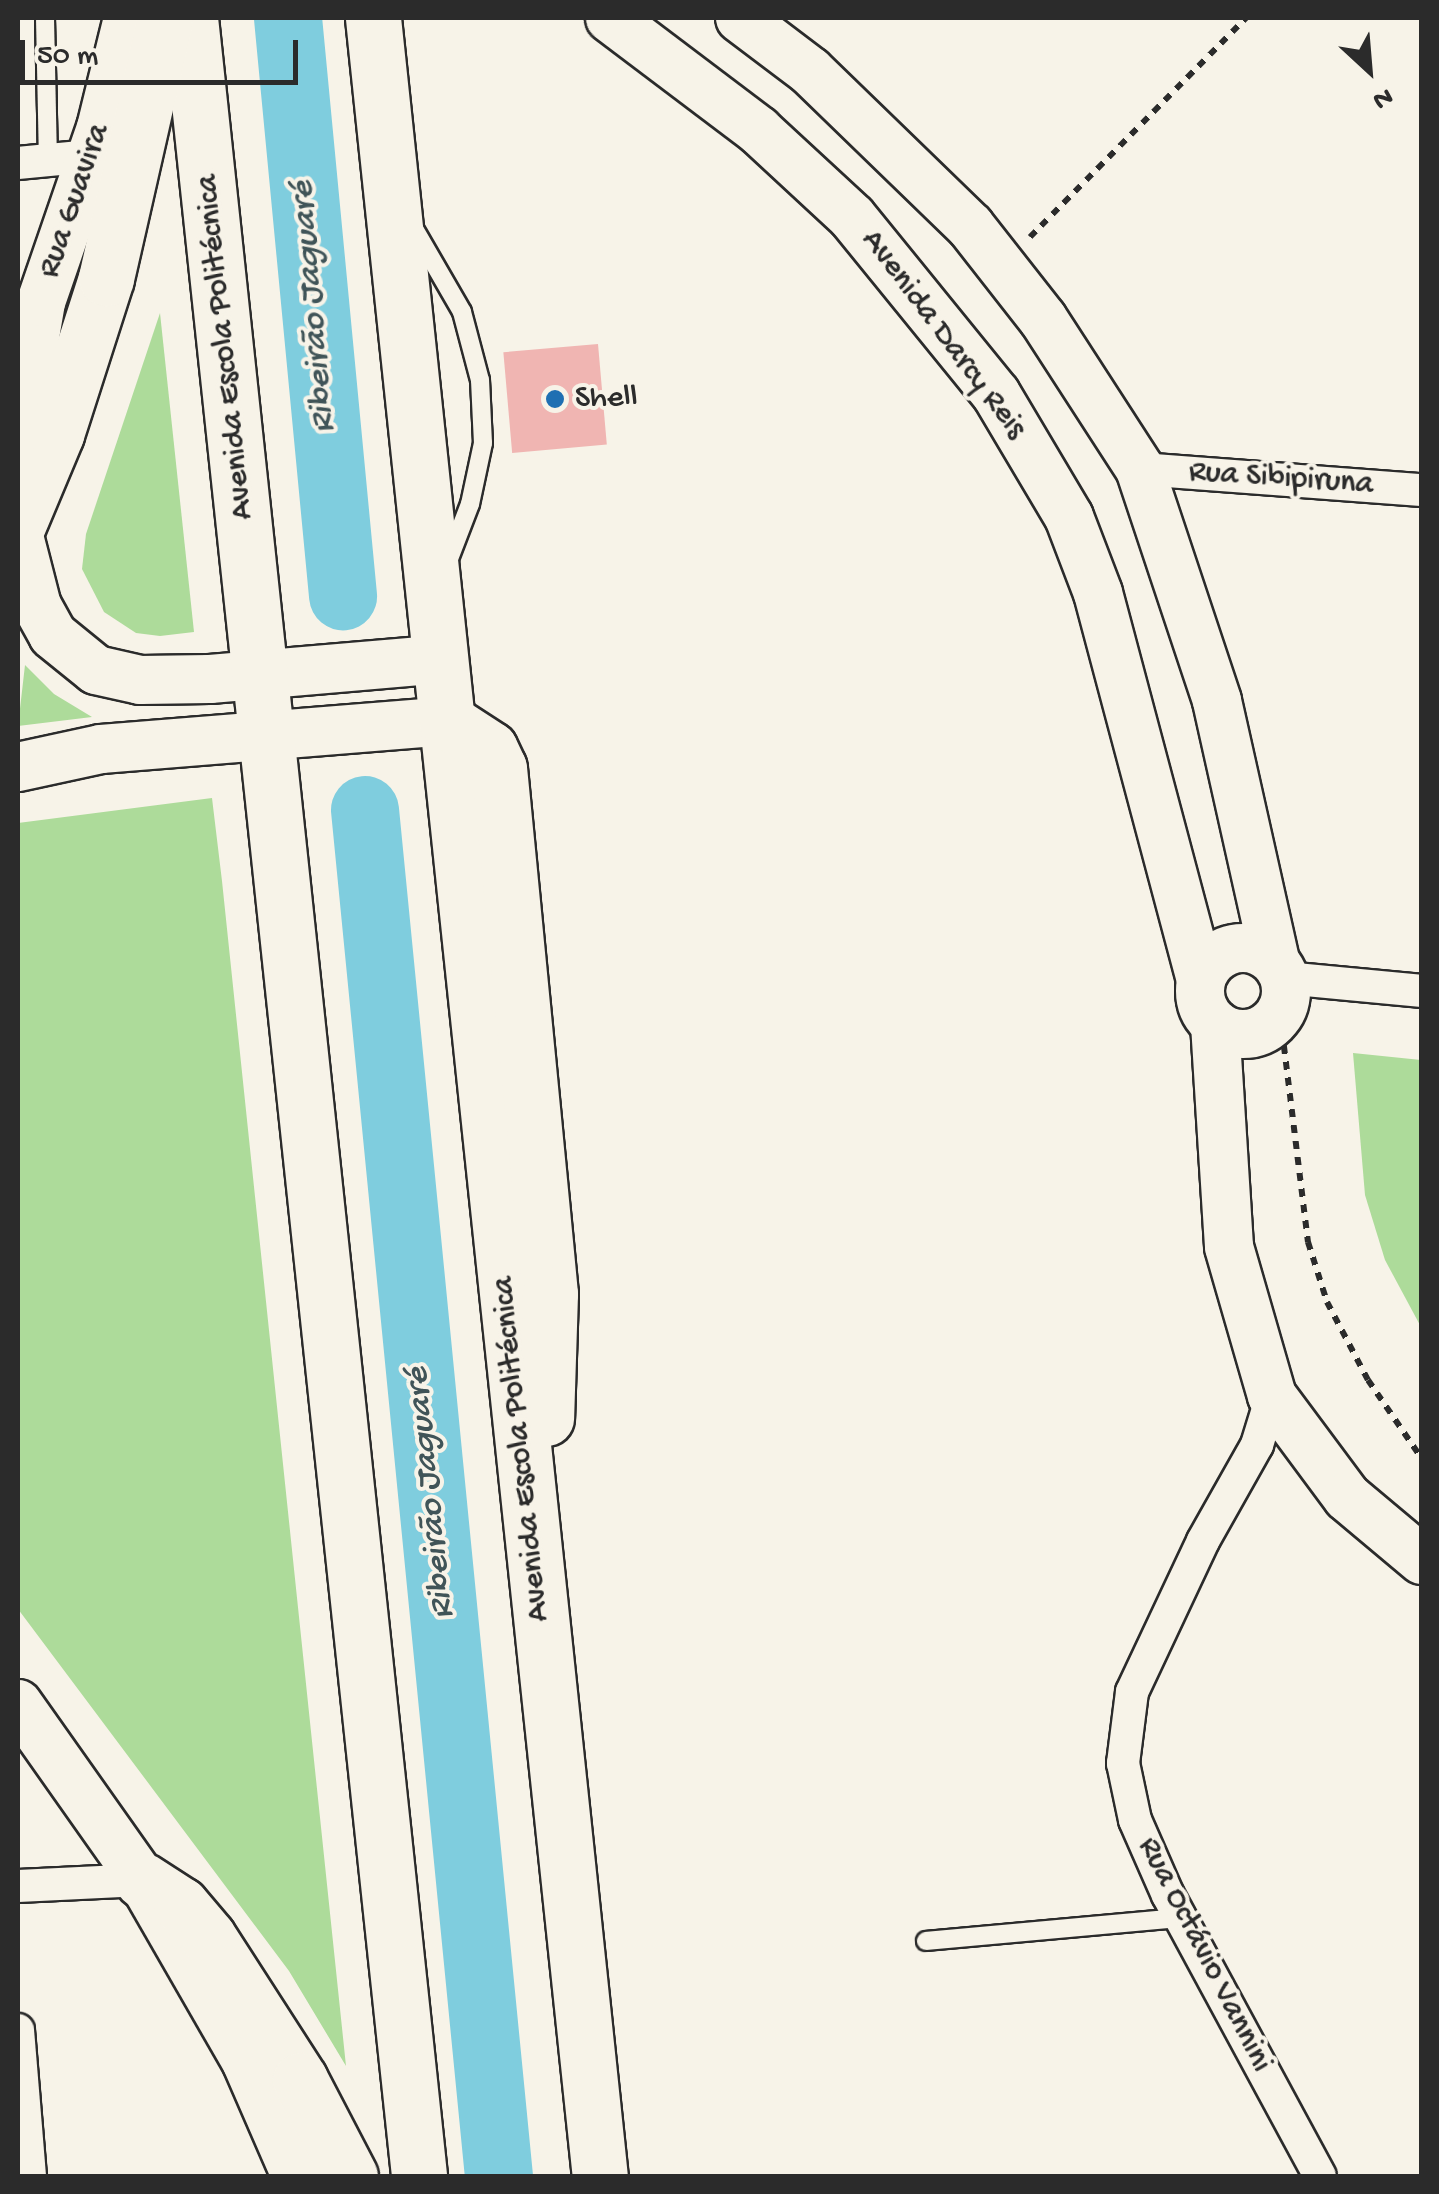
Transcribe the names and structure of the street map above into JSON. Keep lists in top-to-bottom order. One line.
{"streets":{"highway":["Avenida Escola Politécnica"],"street":["Rua Guavira","Avenida Darcy Reis","Rua Sibipiruna","Rua Octávio Vannini"]},"water":["Ribeirão Jaguaré"],"places":["Shell"],"scale_bar":"50 m","north":"bottom right"}
